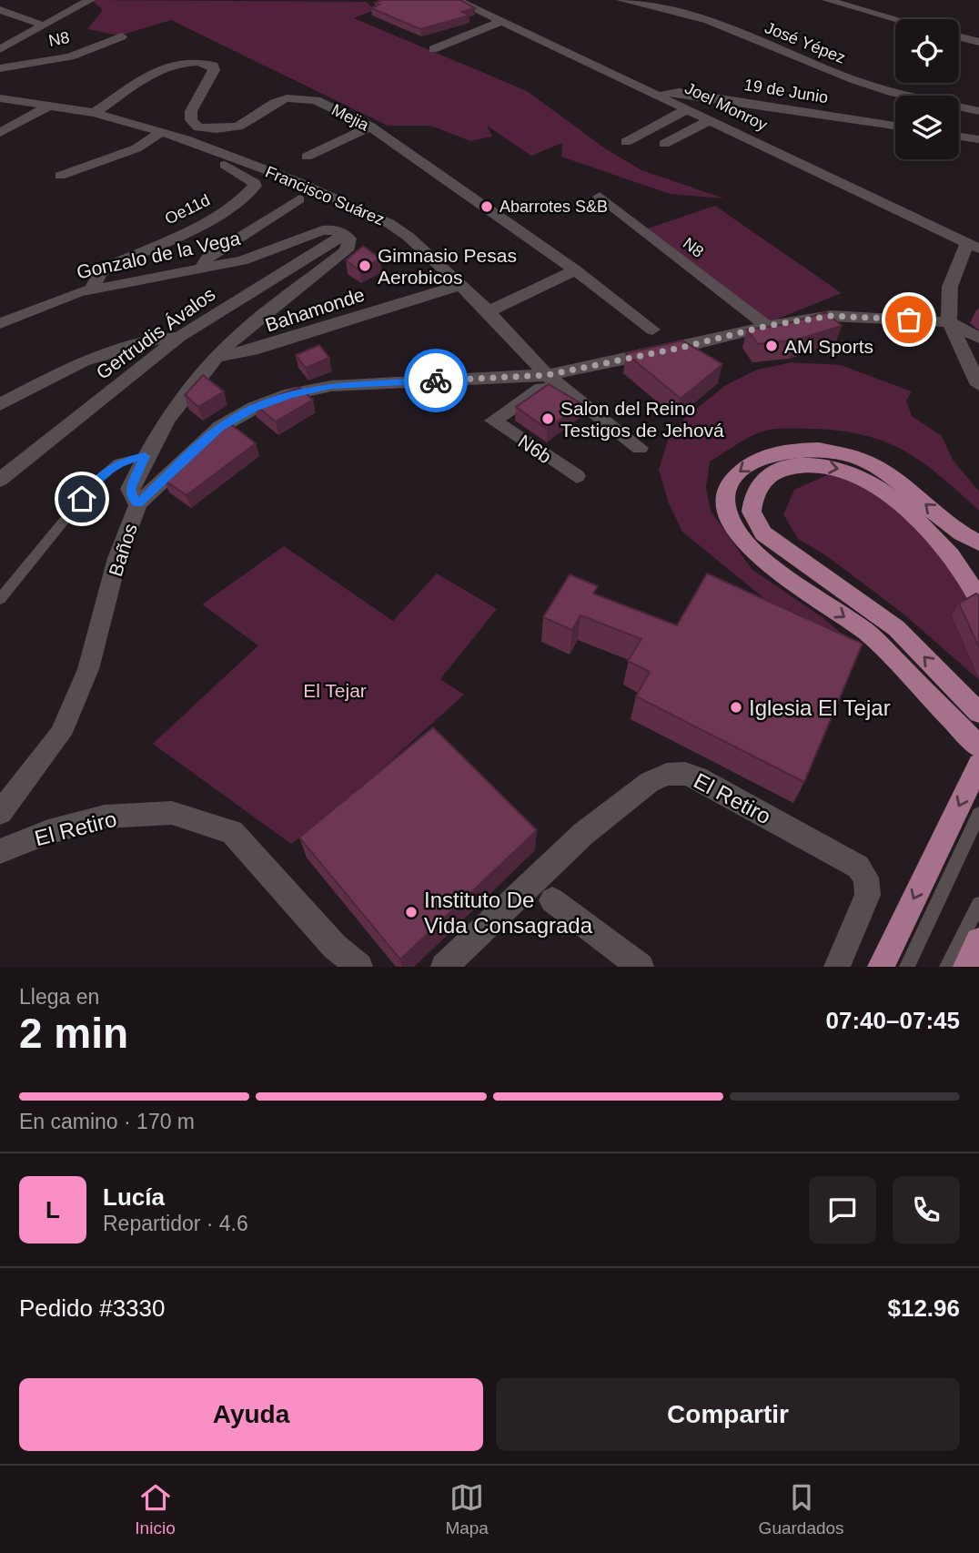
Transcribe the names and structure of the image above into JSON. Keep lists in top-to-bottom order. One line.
{"streets":{"street":["N8","José Yépez","19 de Junio","Joel Monroy","Mejia","Francisco Suárez","Oe11d","Gonzalo de la Vega","Bahamonde","Gertrudis Ávalos","N6b","Baños","El Retiro"]},"crossings":[["N8","Baños"],["19 de Junio","Joel Monroy"],["Mejia","Francisco Suárez"],["Francisco Suárez","Oe11d"],["Francisco Suárez","Bahamonde"],["Francisco Suárez","N6b"],["Francisco Suárez","Baños"],["Oe11d","Gonzalo de la Vega"],["Gonzalo de la Vega","Gertrudis Ávalos"]],"parks":["El Tejar"],"places":["Abarrotes S&B","Gimnasio Pesas Aerobicos","AM Sports","Salon del Reino Testigos de Jehová","Iglesia El Tejar","Instituto De Vida Consagrada"],"page":{"heading":["2 min","Llega en","07:40–07:45"],"panel":["Lucía","Repartidor · 4.6","Pedido #3330","$12.96"],"bar":"En camino · 170 m","round":"L","buttons":["Ayuda","Compartir"],"tabs":["Inicio","Mapa","Guardados"]}}
